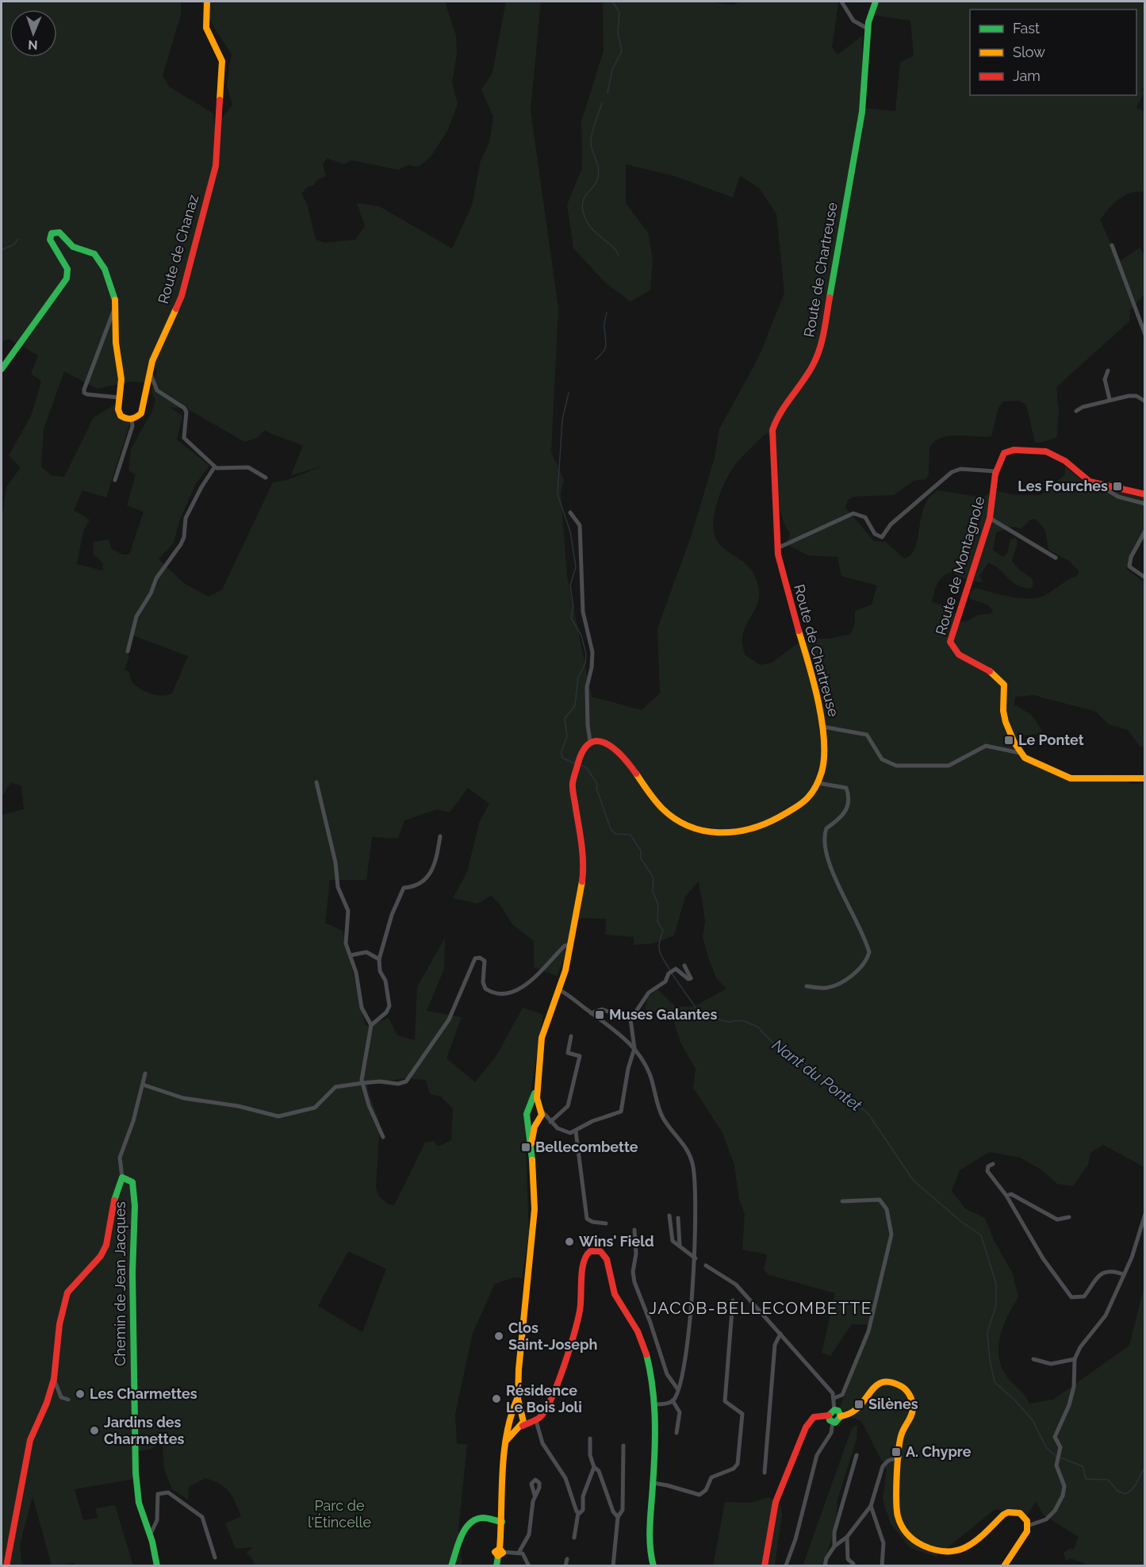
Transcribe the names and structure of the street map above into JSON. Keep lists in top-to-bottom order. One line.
{"streets":{"street":["Route de Chanaz","Route de Chartreuse","Route de Montagnole","Chemin de Jean Jacques"]},"districts":["JACOB-BELLECOMBETTE"],"water":["Nant du Pontet"],"parks":["Parc de l'Étincelle"],"places":{"transit":["Les Fourches","Le Pontet","Muses Galantes","Bellecombette","Silènes","A. Chypre"],"other":["Wins' Field","Clos Saint-Joseph","Les Charmettes","Résidence Le Bois Joli","Jardins des Charmettes"]},"legend":["Fast","Slow","Jam"],"north":"bottom"}
